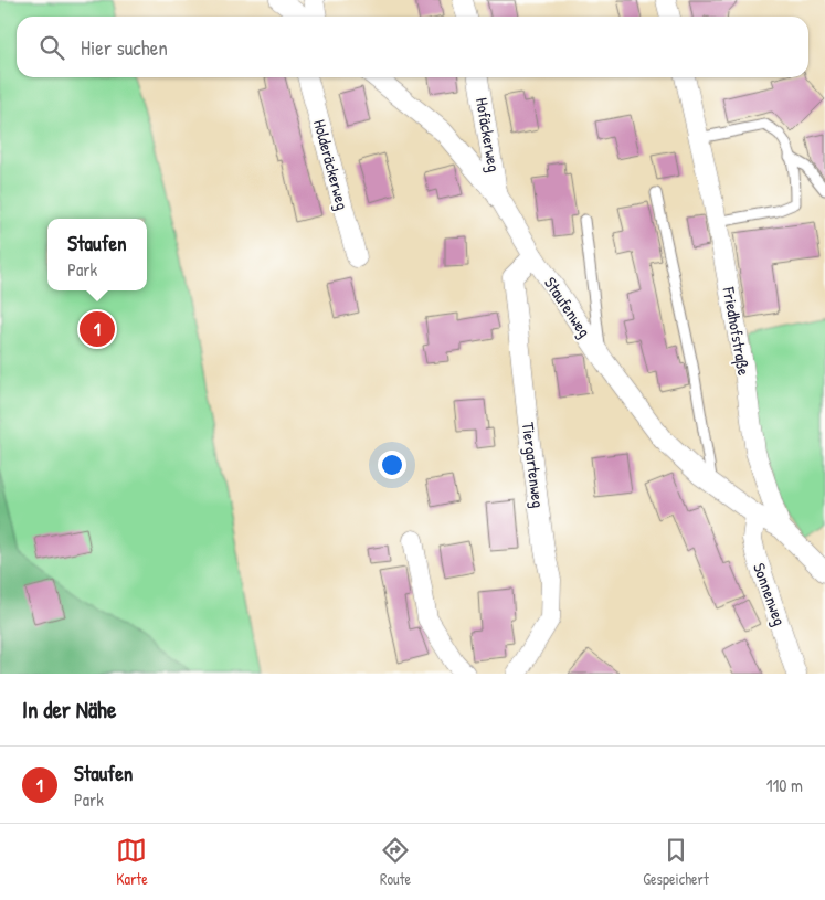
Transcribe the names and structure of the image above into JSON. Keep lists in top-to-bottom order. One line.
{"streets":{"street":["Hofäckerweg","Holderäckerweg","Staufenweg","Friedhofstraße","Tiergartenweg","Sonnenweg"]},"crossings":[["Hofäckerweg","Staufenweg"],["Staufenweg","Friedhofstraße"],["Staufenweg","Tiergartenweg"],["Staufenweg","Sonnenweg"]],"page":{"search":"Hier suchen","popup":["Staufen","Park"],"pins":"1","heading":"In der Nähe","list":[{"mark":"1","name":"Staufen","note":"Park","value":"110 m"}],"nav":["Karte","Route","Gespeichert"]}}
